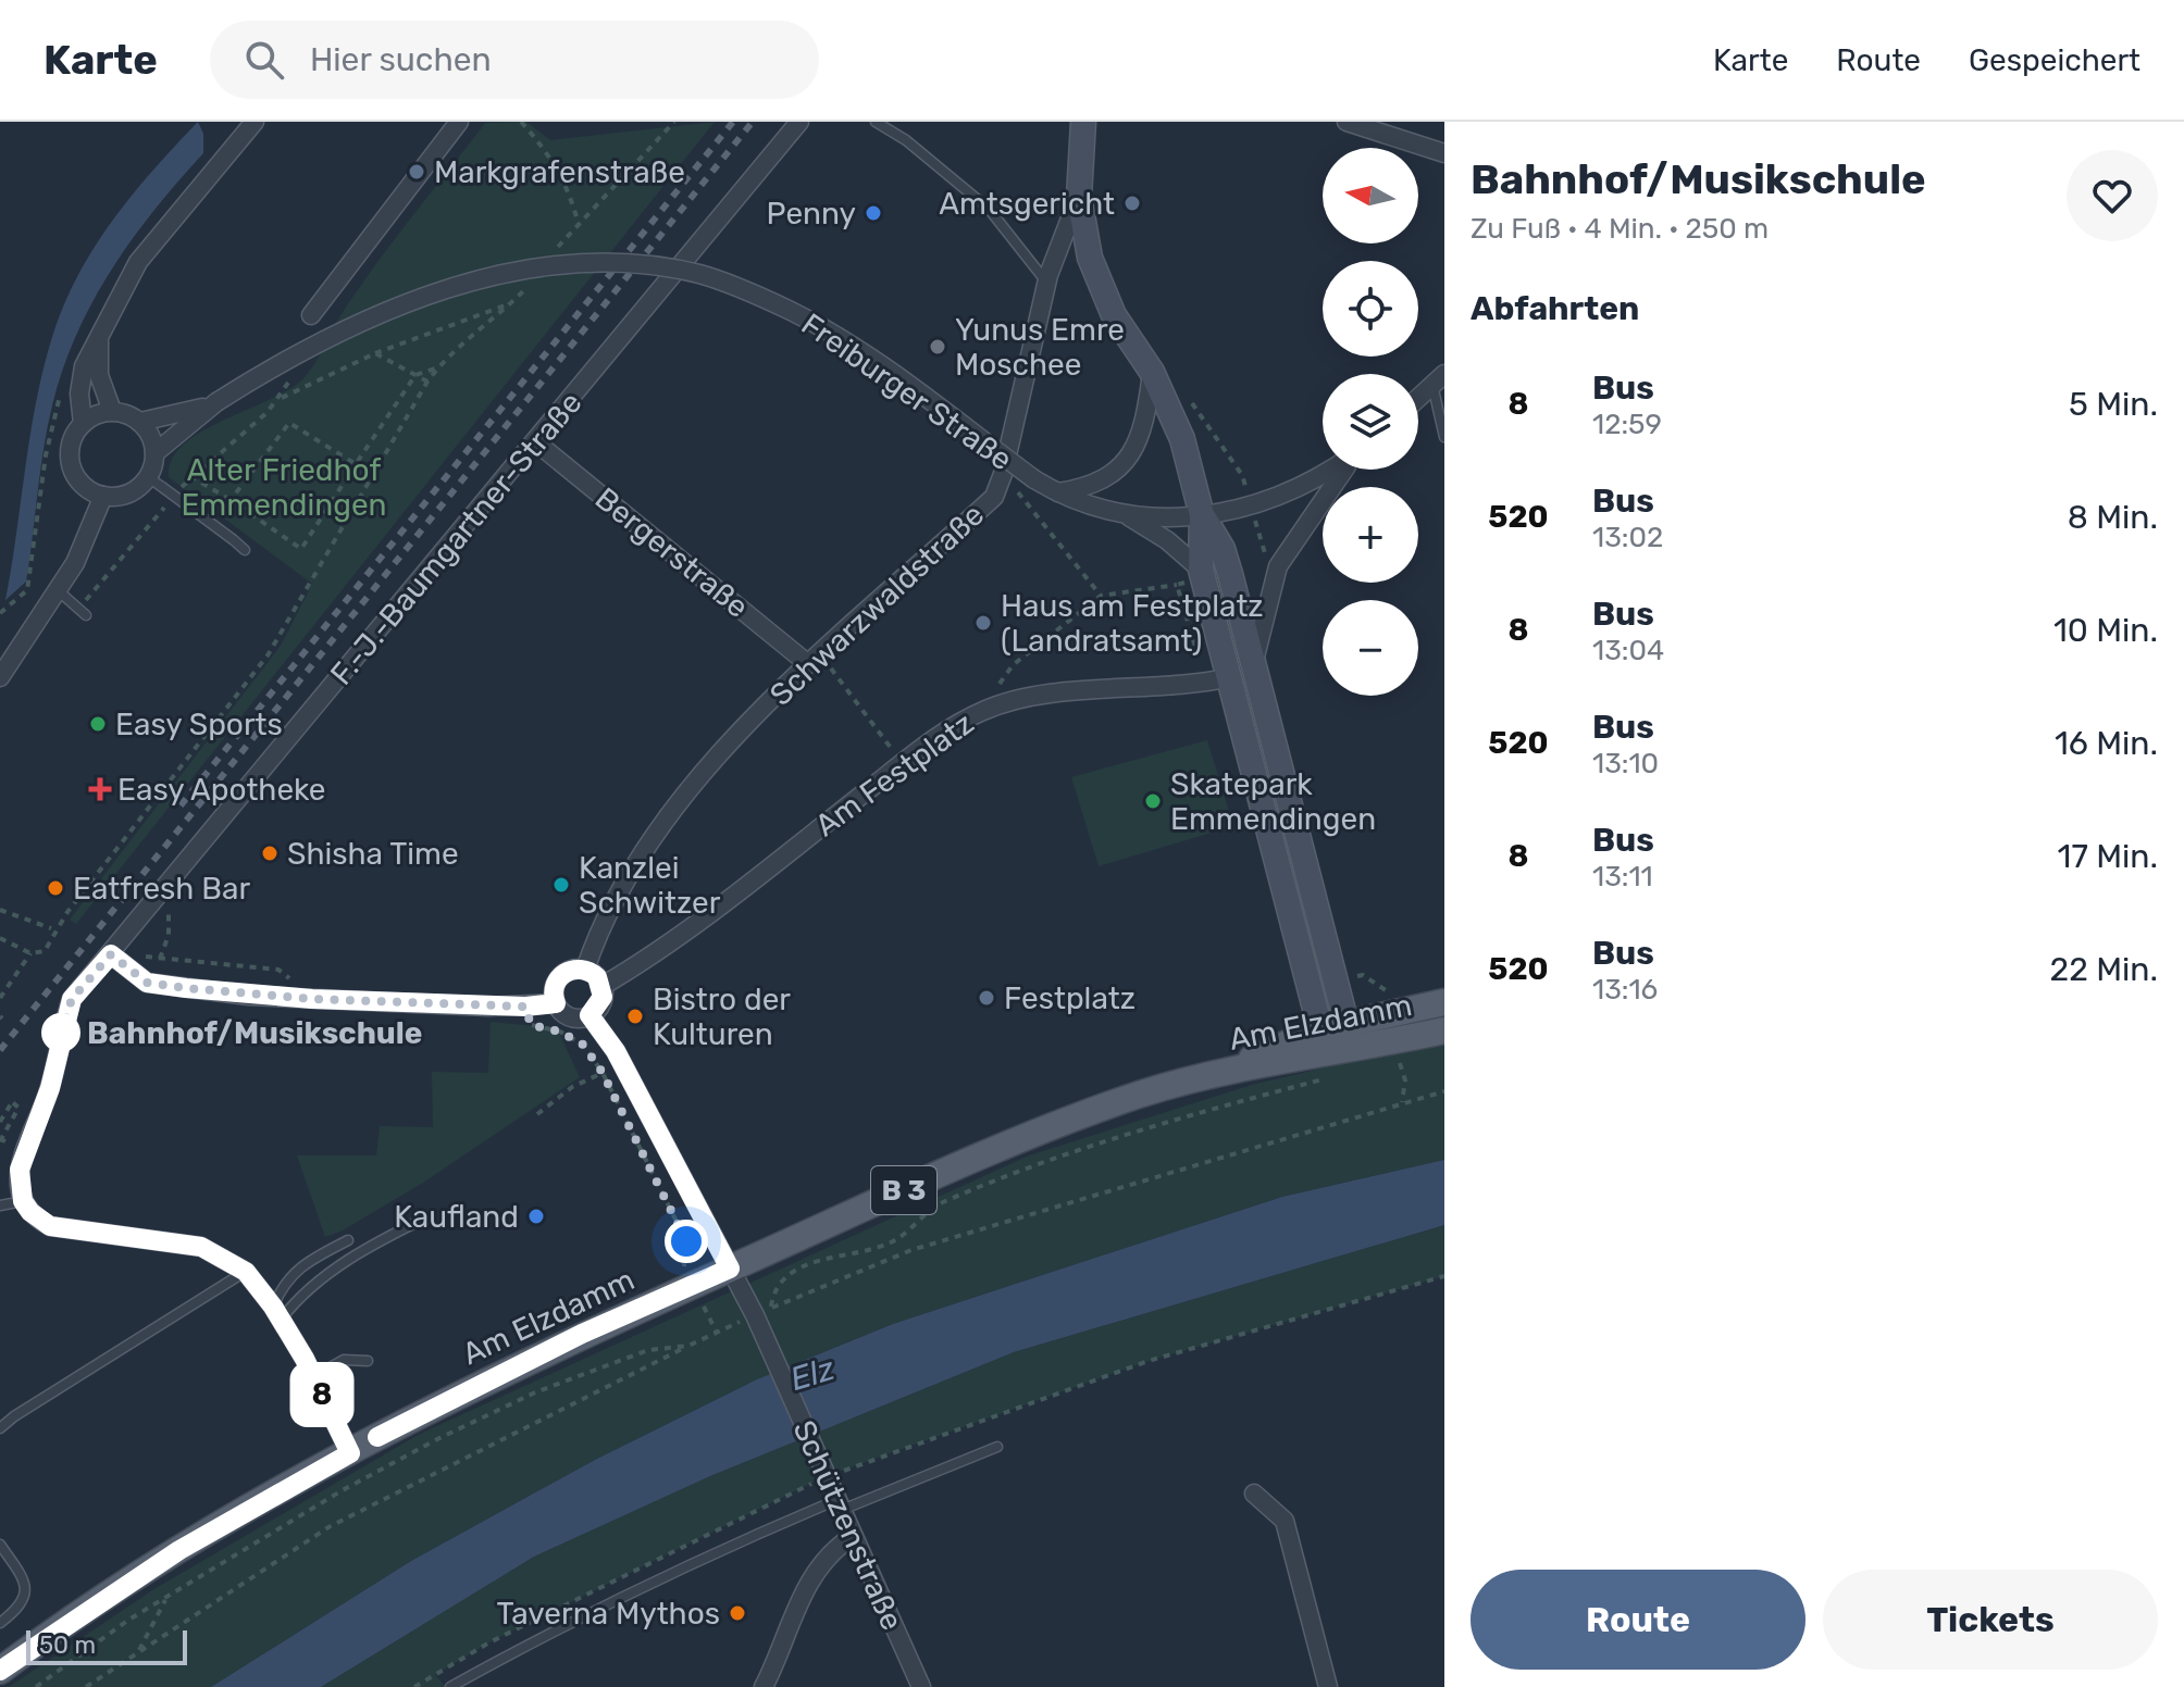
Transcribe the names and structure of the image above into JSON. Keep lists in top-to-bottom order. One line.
{"streets":{"main road":["Am Elzdamm","B 3"],"street":["Freiburger Straße","F.-J.-Baumgartner-Straße","Bergerstraße","Schwarzwaldstraße","Am Festplatz","Schützenstraße"]},"crossings":[["F.-J.-Baumgartner-Straße","Bergerstraße"],["Bergerstraße","Schwarzwaldstraße"],["Schwarzwaldstraße","Am Festplatz"],["Schwarzwaldstraße","Schützenstraße"],["Am Festplatz","Schützenstraße"],["Am Elzdamm","Schützenstraße"]],"water":["Elz"],"parks":["Alter Friedhof Emmendingen"],"places":{"other":["Markgrafenstraße","Amtsgericht","Penny","Yunus Emre Moschee","Haus am Festplatz (Landratsamt)","Easy Sports","Skatepark Emmendingen","Shisha Time","Kanzlei Schwitzer","Eatfresh Bar","Festplatz","Bistro der Kulturen","Bahnhof/Musikschule","Kaufland","Taverna Mythos"],"health":["Easy Apotheke"]},"lines":["bus line 8"],"scale_bar":"50 m","north":"left","page":{"header":"Karte","search":"Hier suchen","nav":["Karte","Route","Gespeichert"],"on_map":"8","heading":[["Bahnhof/Musikschule","Zu Fuß · 4 Min. · 250 m"],"Abfahrten"],"map_buttons":["+","−"],"list":[{"mark":"8","name":"Bus","note":"12:59","value":"5 Min."},{"mark":"520","name":"Bus","note":"13:02","value":"8 Min."},{"mark":"8","name":"Bus","note":"13:04","value":"10 Min."},{"mark":"520","name":"Bus","note":"13:10","value":"16 Min."},{"mark":"8","name":"Bus","note":"13:11","value":"17 Min."},{"mark":"520","name":"Bus","note":"13:16","value":"22 Min."}],"buttons":["Route","Tickets"],"scale":"50 m"}}
